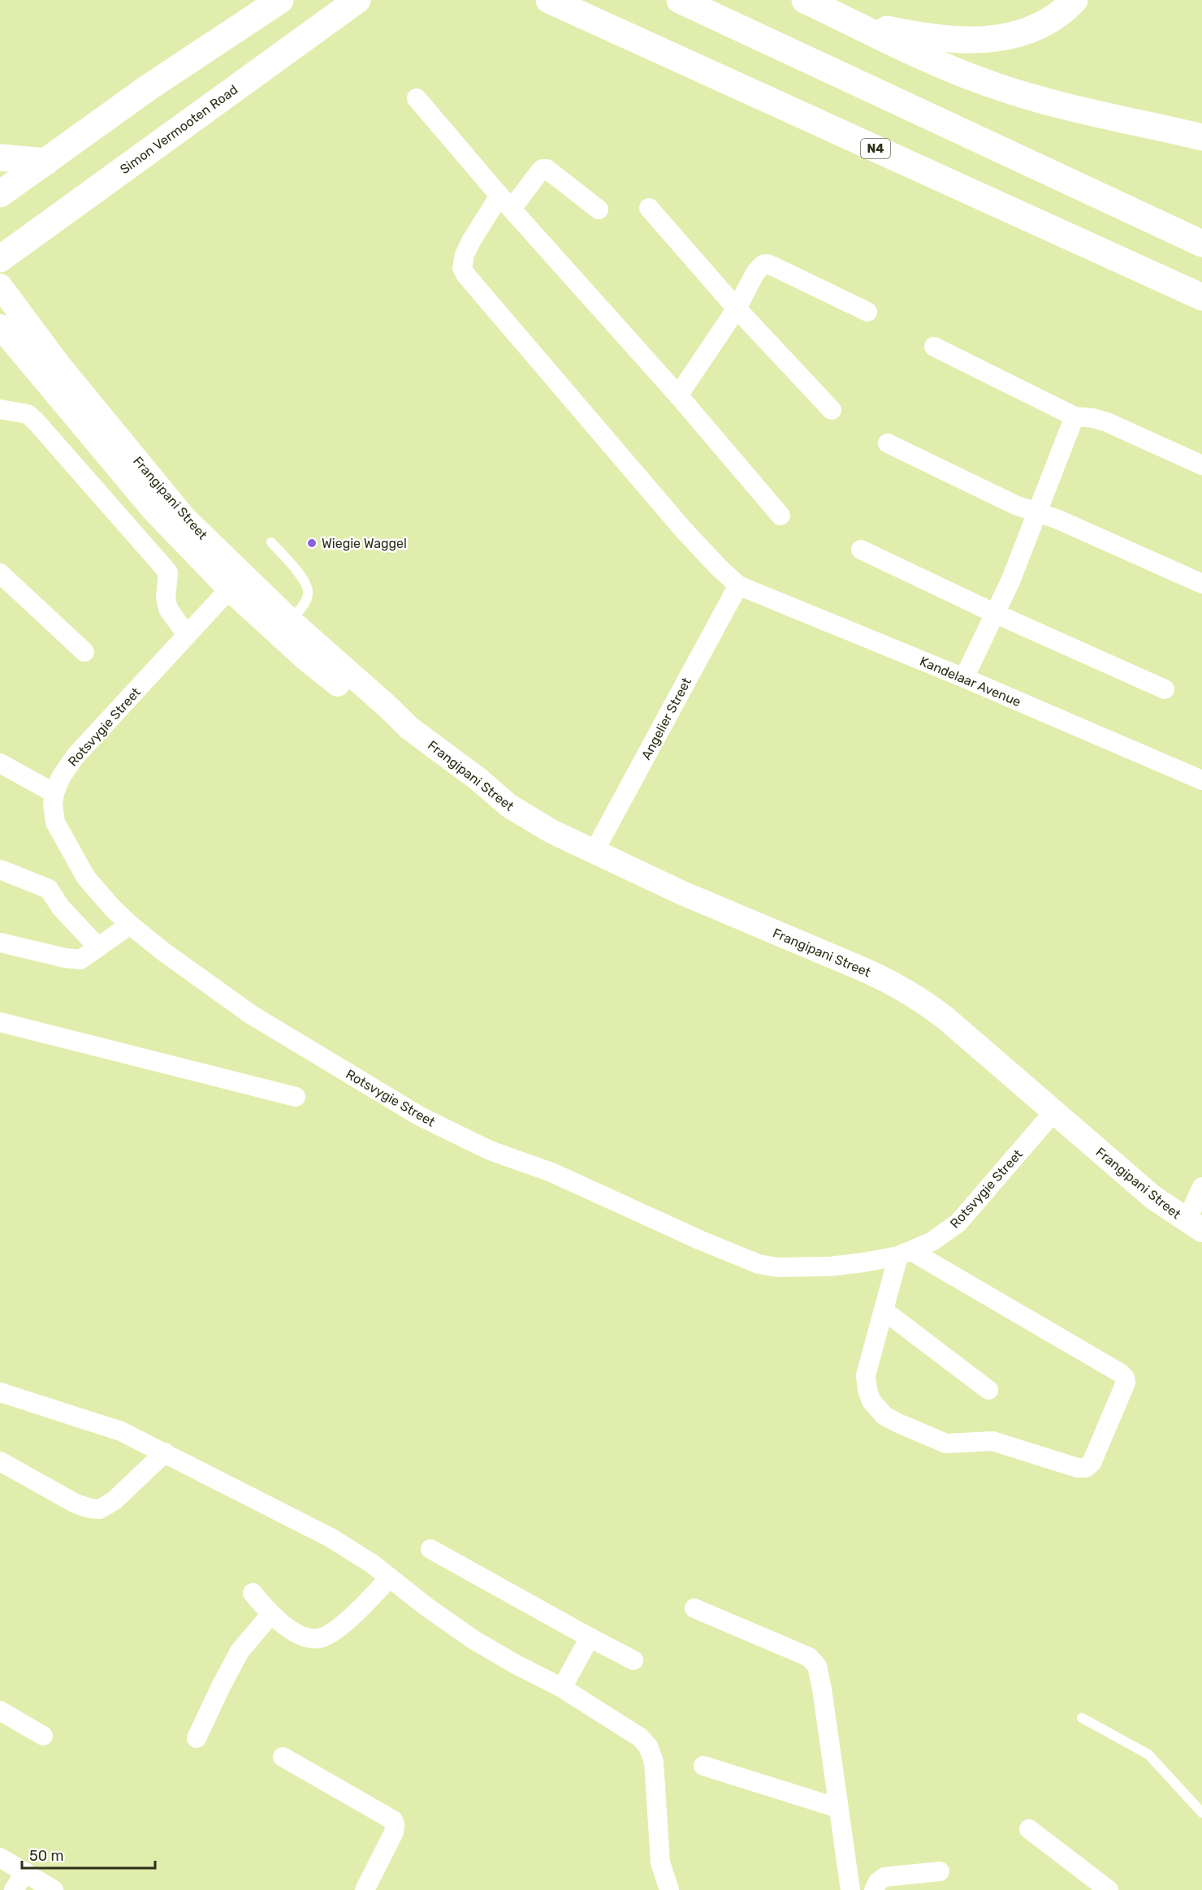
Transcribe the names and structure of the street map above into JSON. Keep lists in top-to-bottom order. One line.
{"streets":{"main road":["Simon Vermooten Road","N4"],"street":["Frangipani Street","Kandelaar Avenue","Angelier Street","Rotsvygie Street"]},"crossings":[["Frangipani Street","Angelier Street"],["Frangipani Street","Rotsvygie Street"],["Kandelaar Avenue","Angelier Street"]],"places":["Wiegie Waggel"],"scale_bar":"50 m"}
